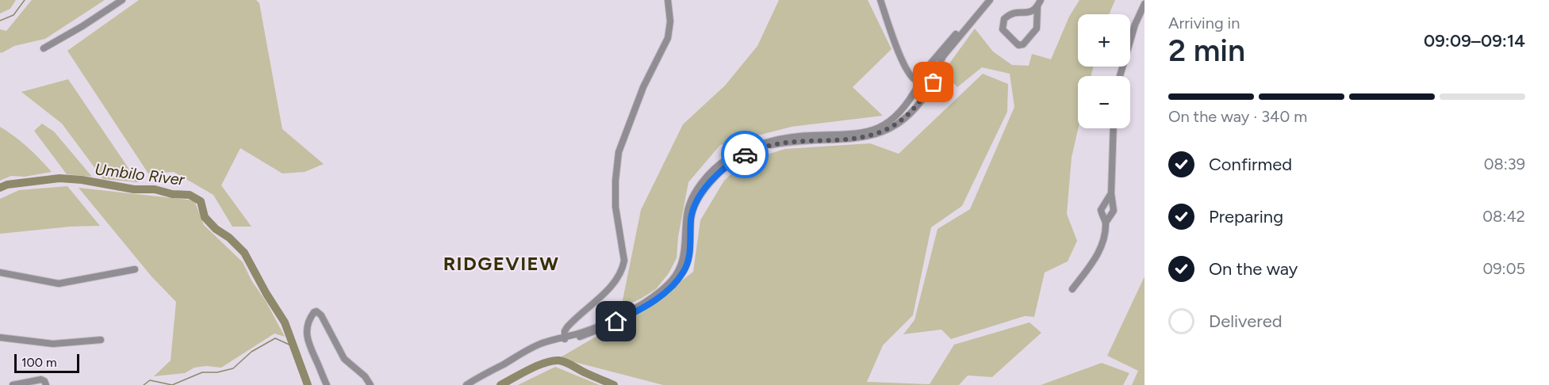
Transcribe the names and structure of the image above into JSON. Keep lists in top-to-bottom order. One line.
{"districts":["RIDGEVIEW"],"water":["Umbilo River"],"scale_bar":"100 m","page":{"heading":["2 min","Arriving in","09:09–09:14"],"map_buttons":["+","−"],"bar":"On the way · 340 m","list":[["Confirmed","08:39"],["Preparing","08:42"],["On the way","09:05"],"Delivered"],"scale":"100 m"}}
